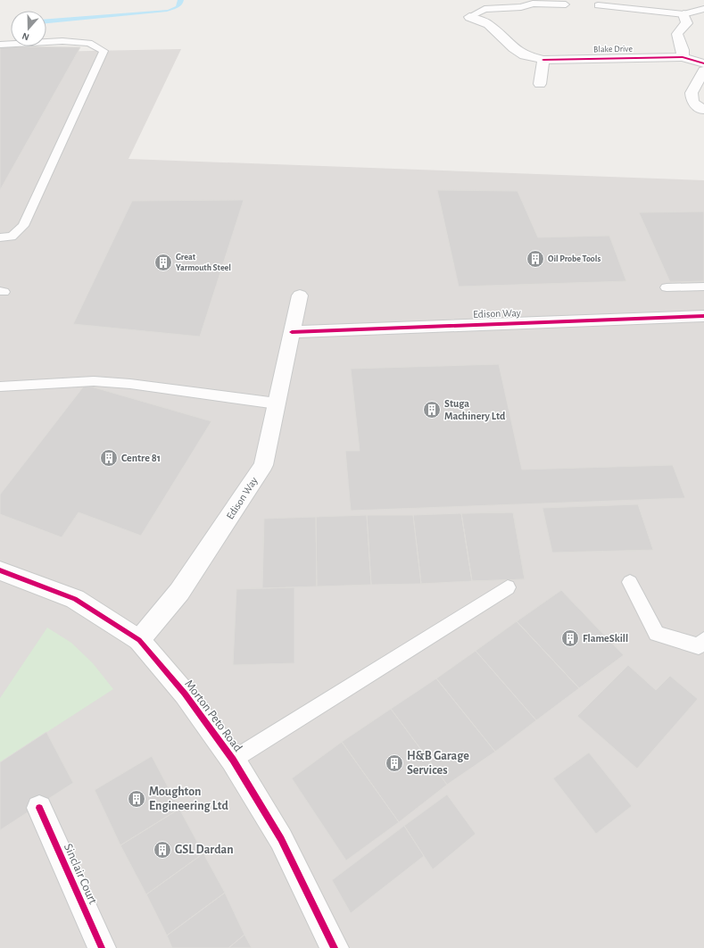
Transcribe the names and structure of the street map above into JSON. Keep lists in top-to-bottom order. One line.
{"streets":{"street":["Blake Drive","Edison Way","Morton Peto Road","Sinclair Court"]},"crossings":[["Edison Way","Morton Peto Road"]],"places":{"building":["Oil Probe Tools","Great Yarmouth Steel","Stuga Machinery Ltd","Centre 81","FlameSkill","H&B Garage Services","Moughton Engineering Ltd","GSL Dardan"]},"north":"bottom"}
